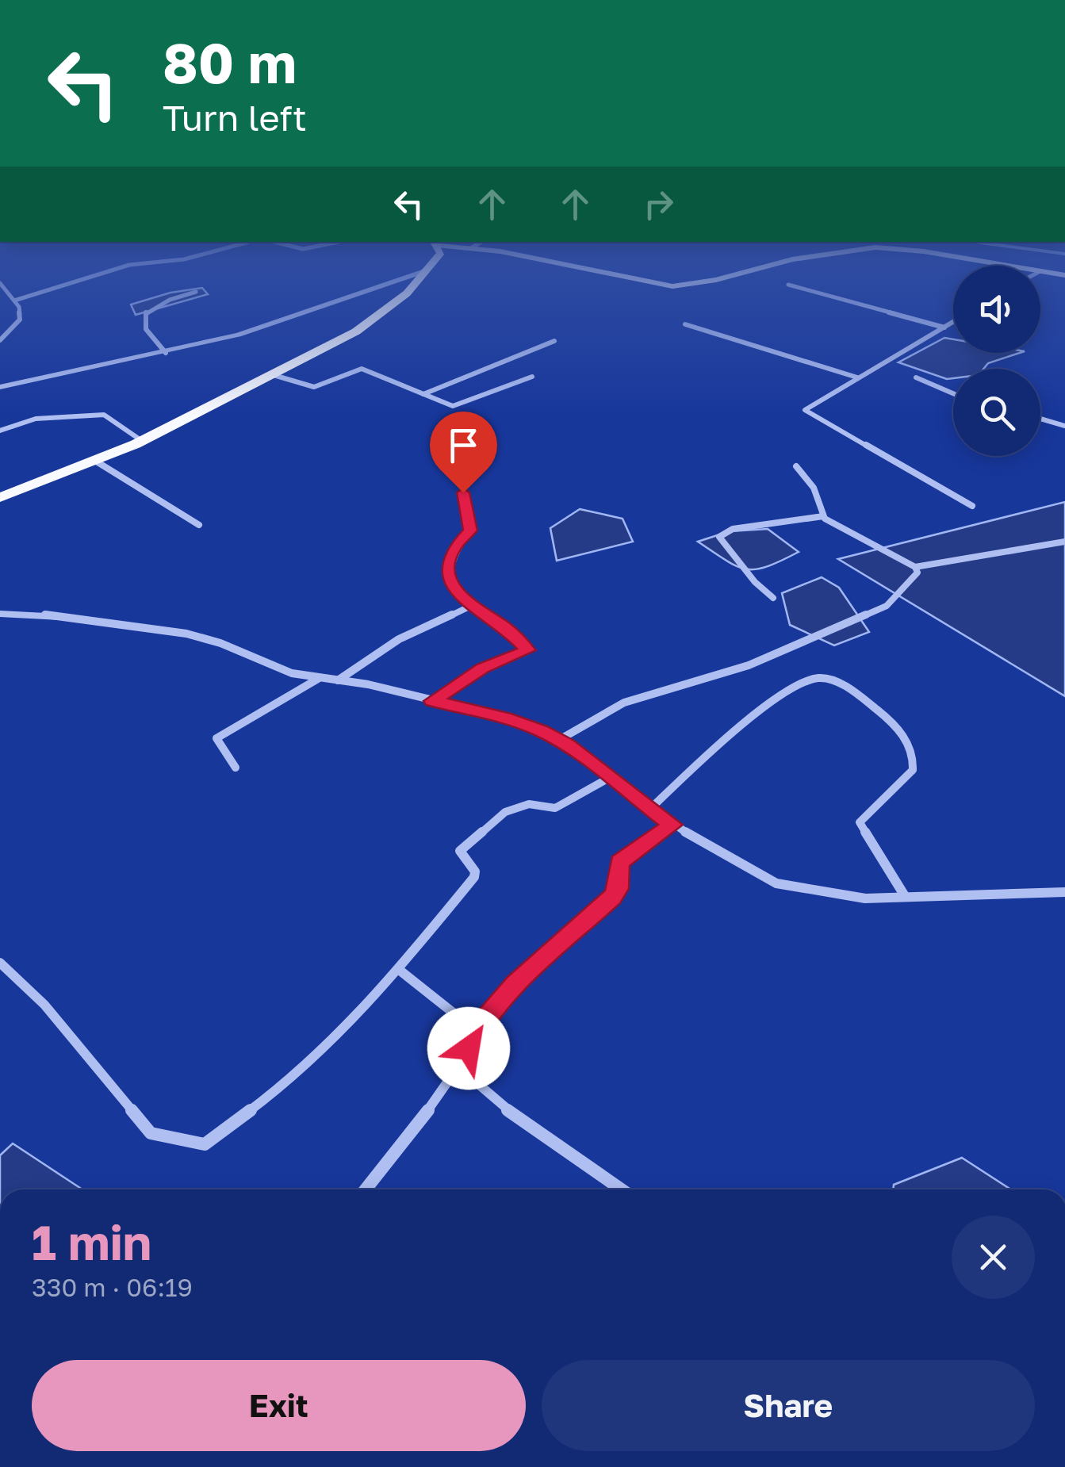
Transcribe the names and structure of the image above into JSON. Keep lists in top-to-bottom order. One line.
{"page":{"turn":["80 m","Turn left"],"heading":["1 min","330 m · 06:19"],"buttons":["Exit","Share"]}}
